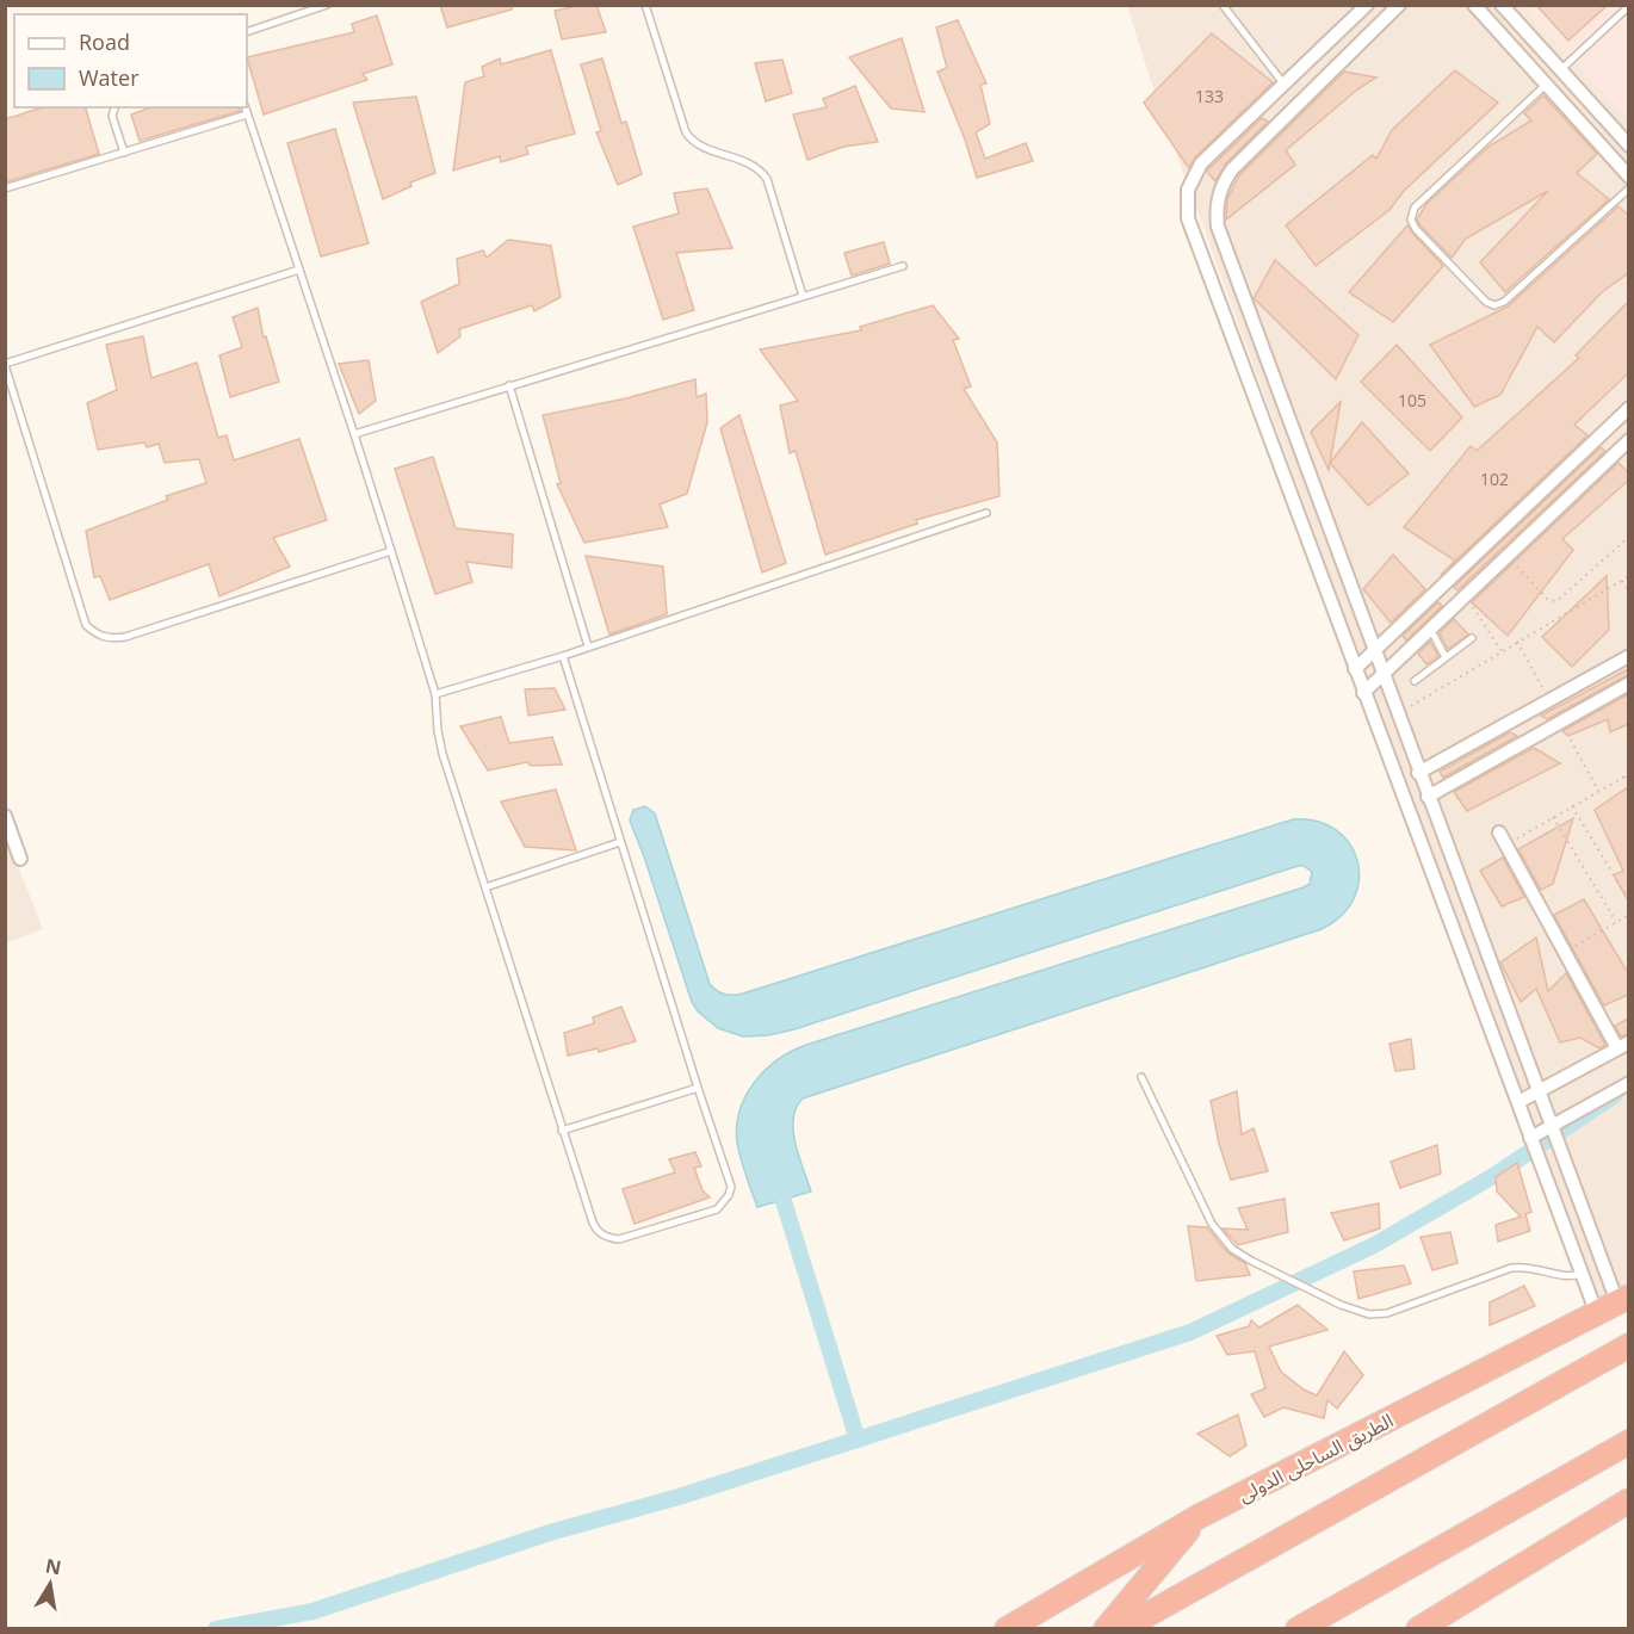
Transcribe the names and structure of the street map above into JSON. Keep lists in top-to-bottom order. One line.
{"streets":{"highway":["الطريق الساحلى الدولى"]},"house_numbers":["133","105","102"],"legend":["Road","Water"],"north":"top"}
